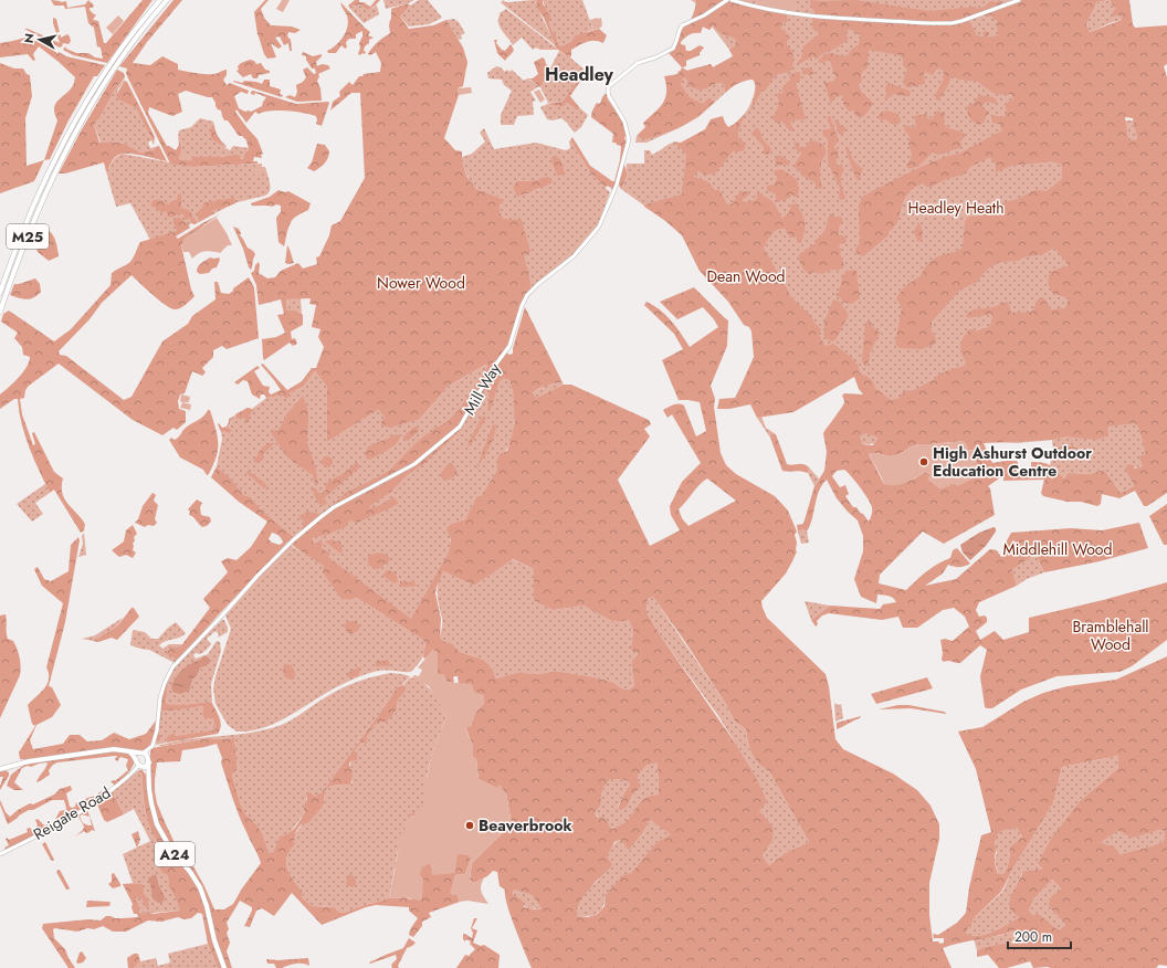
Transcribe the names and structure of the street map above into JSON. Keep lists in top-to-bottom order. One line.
{"streets":{"highway":["M25","A24"],"main road":["Mill Way","Reigate Road"]},"crossings":[["Mill Way","Reigate Road"],["Mill Way","A24"],["Reigate Road","A24"]],"districts":["Headley"],"parks":["Headley Heath","Dean Wood","Nower Wood","Middlehill Wood","Bramblehall Wood"],"places":["High Ashurst Outdoor Education Centre","Beaverbrook"],"scale_bar":"200 m","north":"left"}
